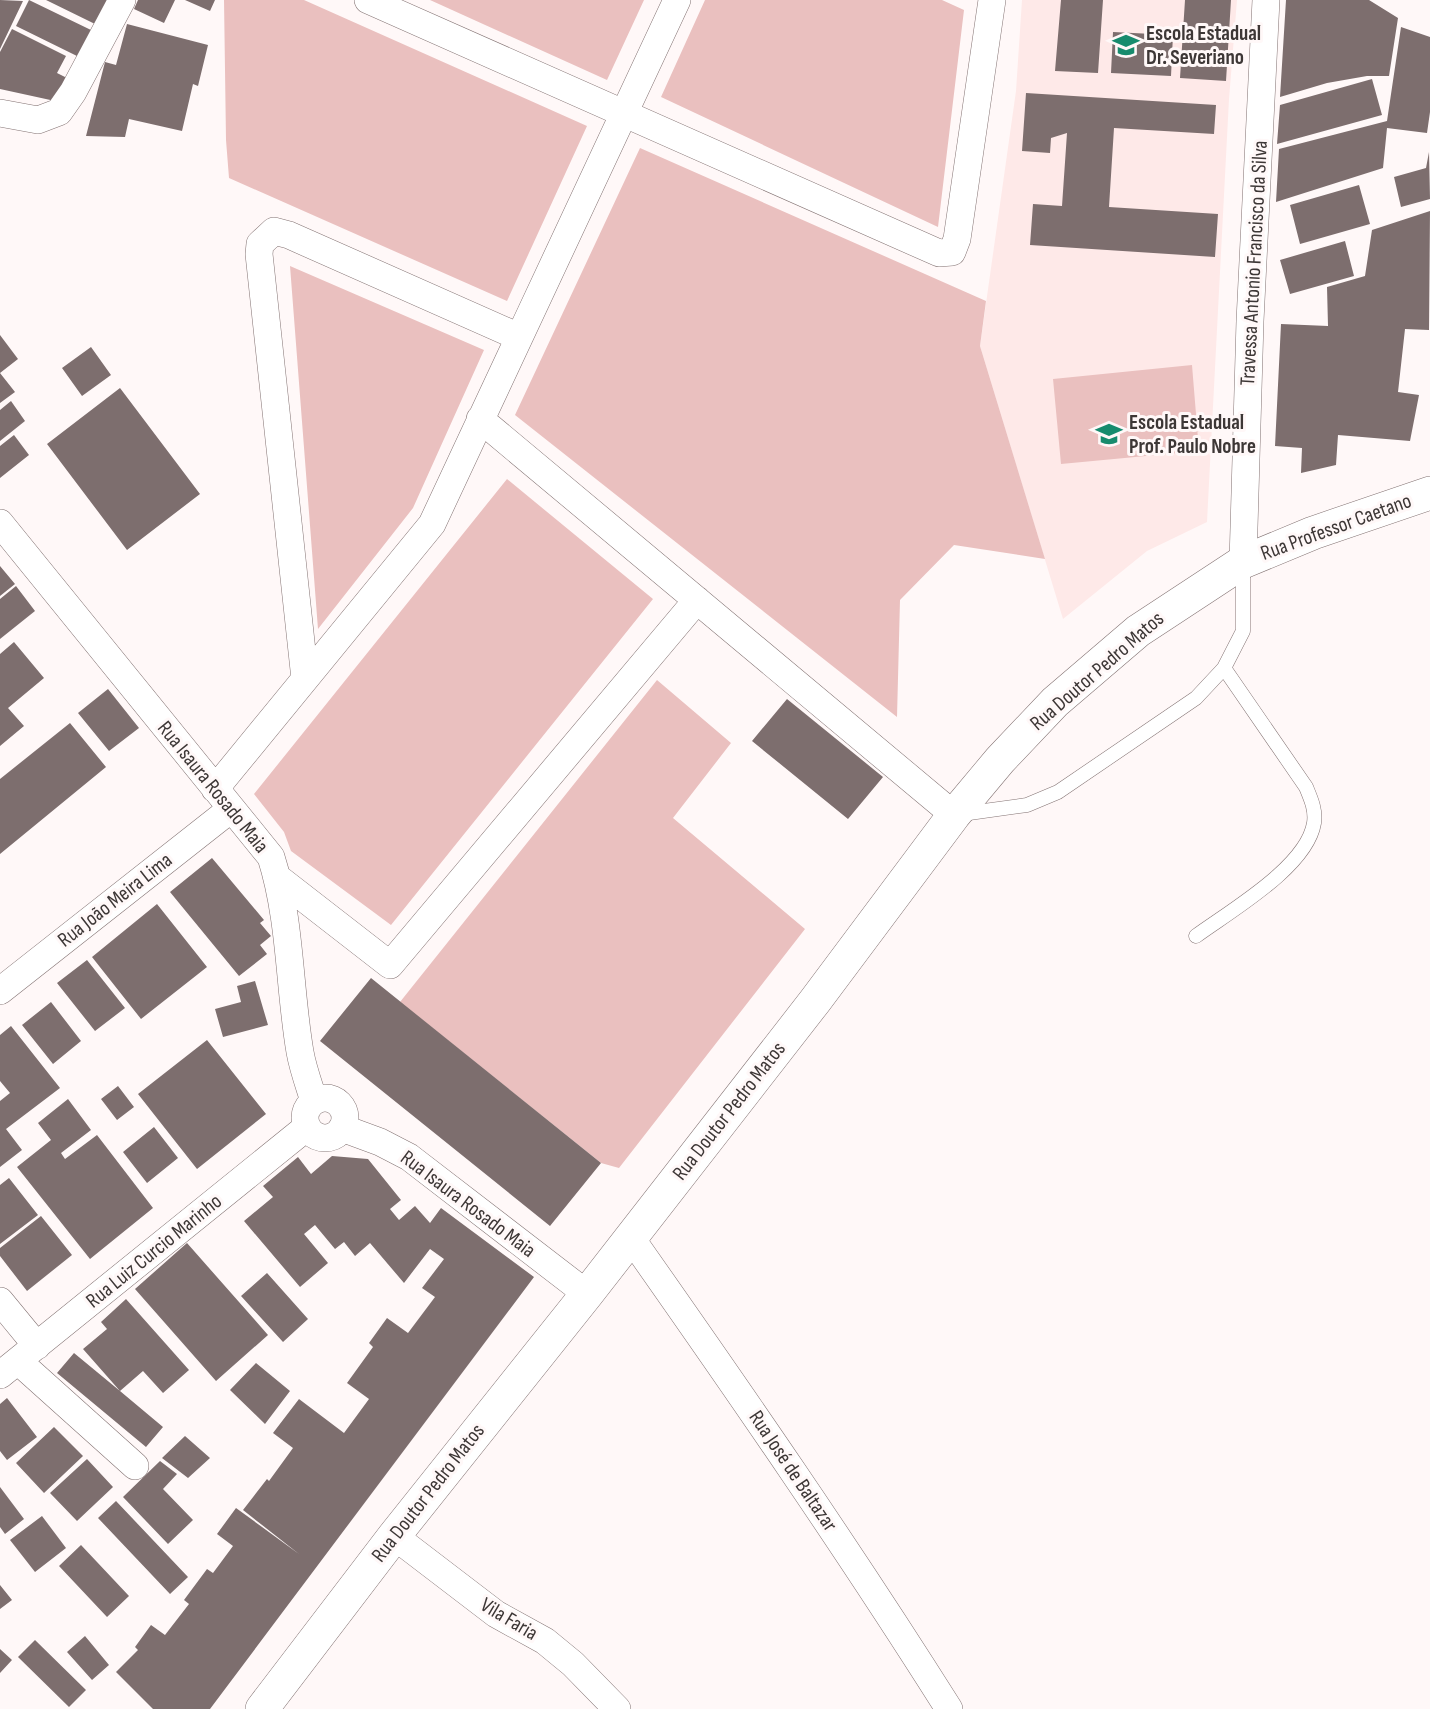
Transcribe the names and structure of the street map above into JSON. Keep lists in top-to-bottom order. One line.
{"streets":{"main road":["Rua Professor Caetano","Rua Doutor Pedro Matos"],"street":["Travessa Antonio Francisco da Silva","Rua Isaura Rosado Maia","Rua João Meira Lima","Rua Luiz Curcio Marinho","Rua José de Baltazar","Vila Faria"]},"crossings":[["Travessa Antonio Francisco da Silva","Rua Professor Caetano"],["Travessa Antonio Francisco da Silva","Rua Doutor Pedro Matos"],["Rua Professor Caetano","Rua Doutor Pedro Matos"],["Rua Doutor Pedro Matos","Rua Isaura Rosado Maia"],["Rua Doutor Pedro Matos","Rua José de Baltazar"],["Rua Doutor Pedro Matos","Vila Faria"],["Rua Isaura Rosado Maia","Rua João Meira Lima"],["Rua Isaura Rosado Maia","Rua Luiz Curcio Marinho"]],"places":{"school or university":["Escola Estadual Dr. Severiano","Escola Estadual Prof. Paulo Nobre"]}}
